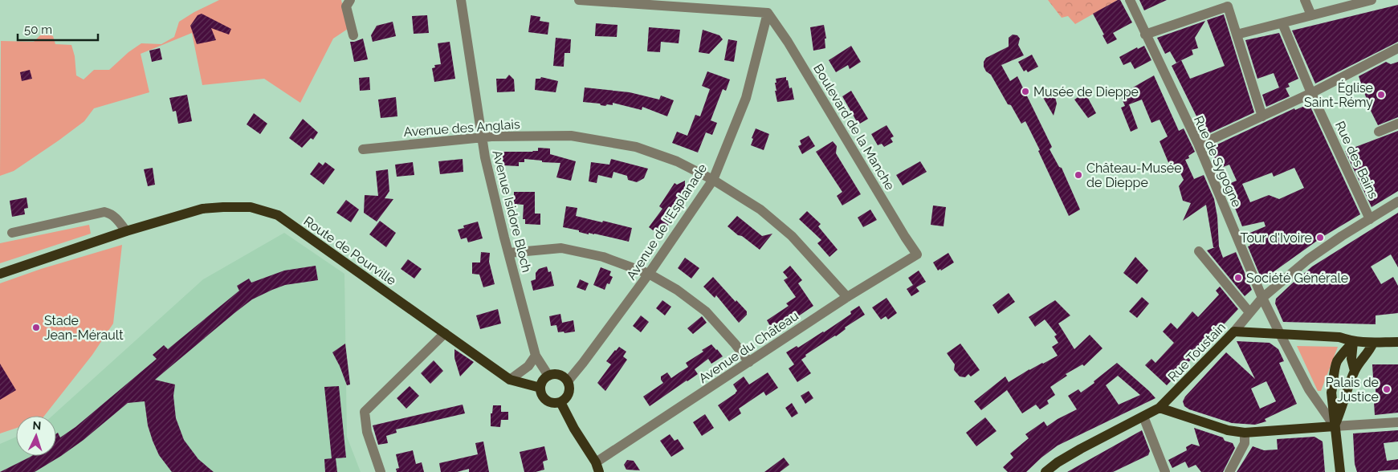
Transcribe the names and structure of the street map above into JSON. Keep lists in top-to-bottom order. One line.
{"streets":{"main road":["Route de Pourville","Rue Toustain"],"street":["Boulevard de la Manche","Avenue des Anglais","Rue des Bains","Rue de Sygogne","Avenue Isidore Bloch","Avenue de l'Esplanade","Avenue du Château"]},"crossings":[["Boulevard de la Manche","Avenue de l'Esplanade"],["Boulevard de la Manche","Avenue du Château"],["Avenue des Anglais","Avenue Isidore Bloch"],["Avenue des Anglais","Avenue de l'Esplanade"],["Avenue des Anglais","Avenue du Château"],["Rue des Bains","Rue Toustain"],["Rue de Sygogne","Rue Toustain"],["Avenue Isidore Bloch","Avenue de l'Esplanade"],["Avenue Isidore Bloch","Route de Pourville"],["Avenue de l'Esplanade","Route de Pourville"]],"places":["Musée de Dieppe","Église Saint-Rémy","Château-Musée de Dieppe","Tour d'Ivoire","Société Générale","Stade Jean-Mérault","Palais de Justice"],"scale_bar":"50 m","north":"top"}
